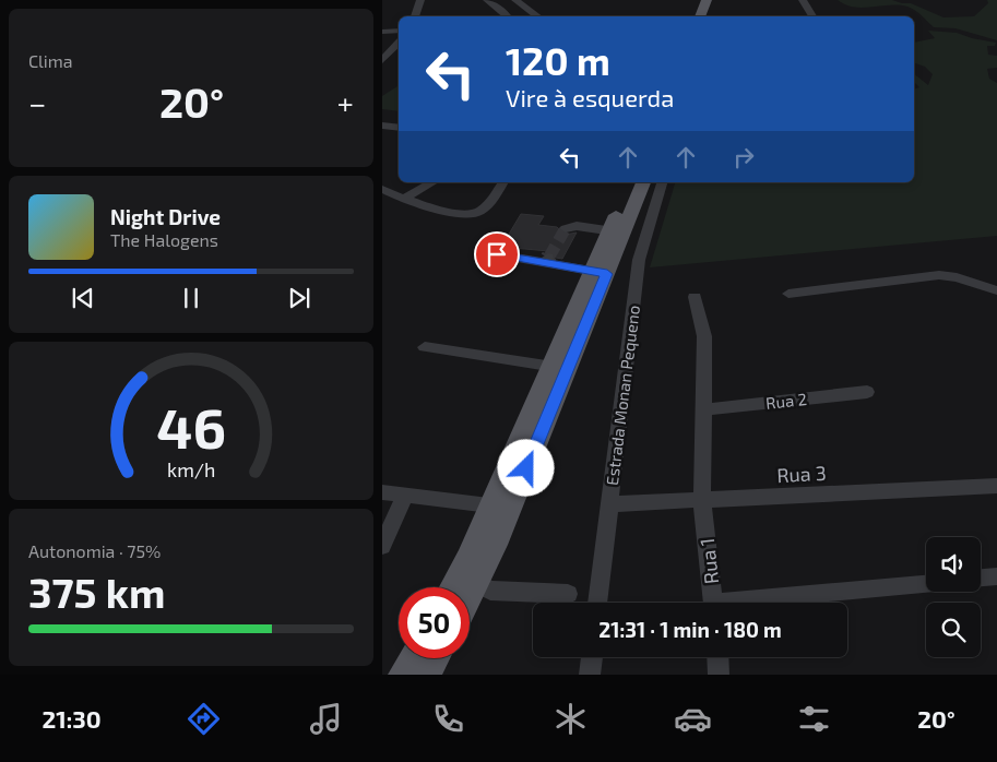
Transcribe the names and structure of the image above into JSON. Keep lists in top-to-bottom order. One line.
{"streets":{"street":["Estrada Monan Pequeno","Rua 2","Rua 3","Rua 1"]},"crossings":[["Estrada Monan Pequeno","Rua 3"],["Rua 2","Rua 1"],["Rua 3","Rua 1"]],"page":{"tile":["Clima",["Autonomia · 75%","375 km"]],"turn":["120 m","Vire à esquerda"],"heat":["−","20°","+"],"song":["Night Drive","The Halogens"],"limit":"50","trip":"21:31 · 1 min · 180 m","tabs":["21:30","20°"],"gauge":["46","km/h"]}}
